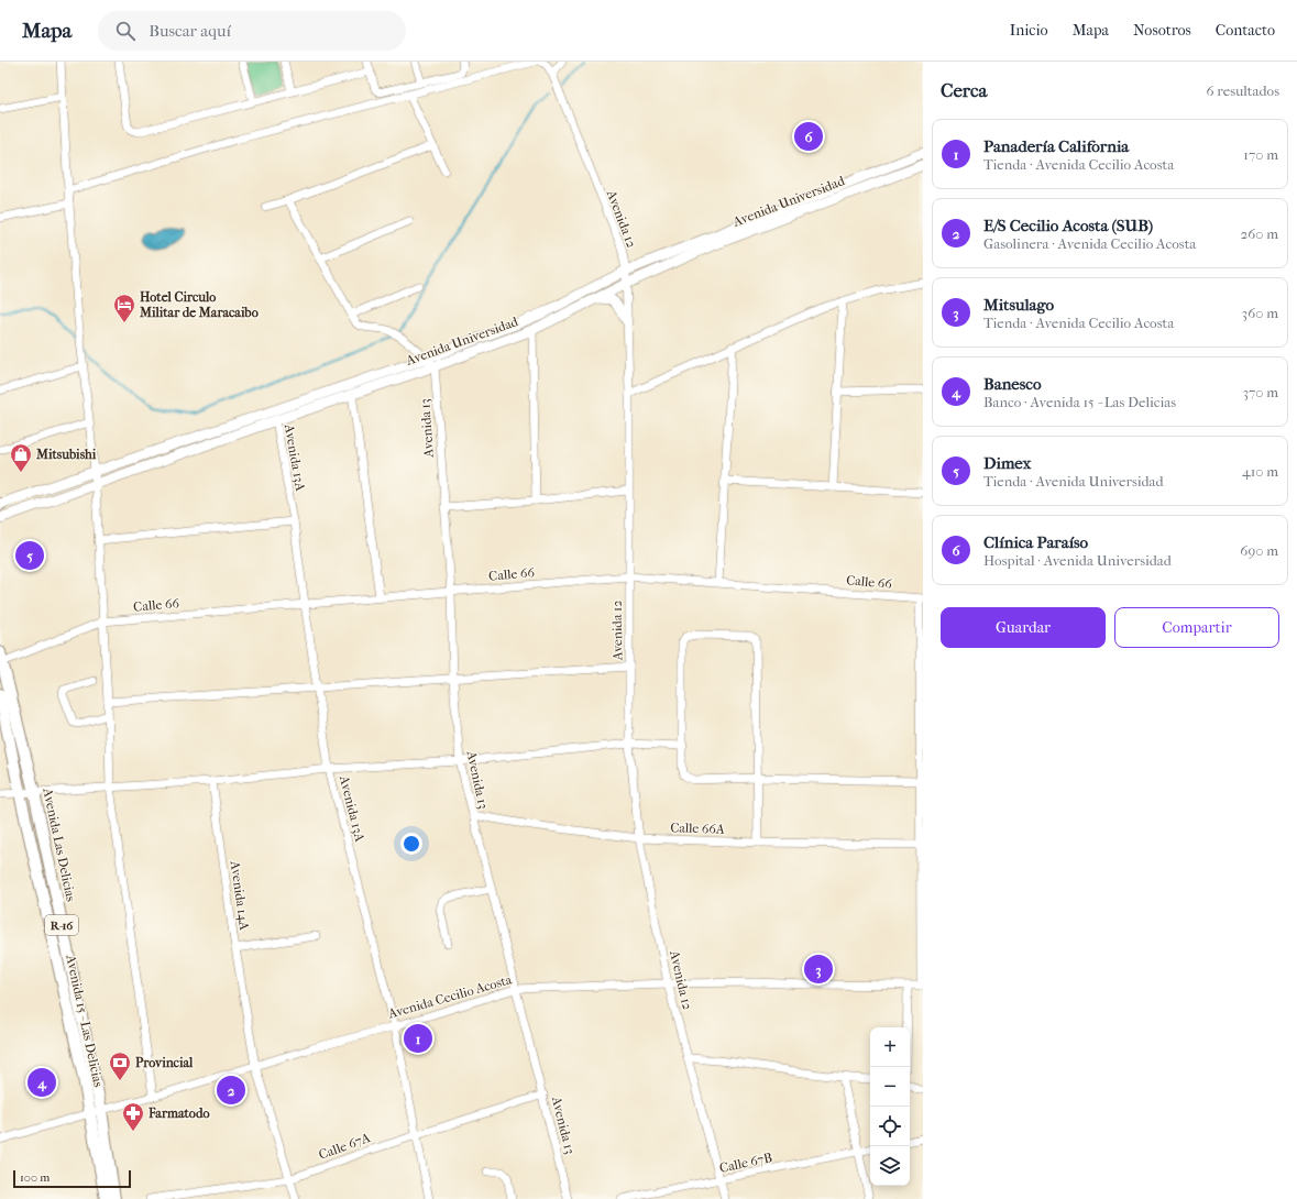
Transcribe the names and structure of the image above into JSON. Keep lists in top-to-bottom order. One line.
{"streets":{"main road":["Avenida Las Delicias","R-16","Avenida 15 - Las Delicias"],"street":["Avenida Universidad","Avenida 12","Avenida 13","Avenida 13A","Calle 66","Calle 66A","Avenida 14A","Avenida Cecilio Acosta","Calle 67A","Calle 67B"]},"crossings":[["Avenida Universidad","Avenida 12"],["Avenida Universidad","Avenida 13"],["Avenida Universidad","Avenida 13A"],["Avenida 12","Calle 66"],["Avenida 12","Calle 66A"],["Avenida 12","Avenida Cecilio Acosta"],["Avenida 12","Calle 67B"],["Avenida 13","Calle 66"],["Avenida 13","Calle 66A"],["Avenida 13","Avenida Cecilio Acosta"],["Avenida 13","Calle 67A"],["Avenida 13A","Calle 66"],["Avenida 13A","Avenida Cecilio Acosta"],["Avenida 13A","Calle 67A"],["Calle 66","Avenida Las Delicias"],["Avenida Las Delicias","Avenida Cecilio Acosta"],["Avenida 14A","Avenida Cecilio Acosta"],["Avenida 14A","Calle 67A"],["Avenida Cecilio Acosta","Avenida 15 - Las Delicias"]],"places":{"hotel":["Hotel Circulo Militar de Maracaibo"],"shop":["Mitsubishi"],"bank":["Provincial"],"pharmacy":["Farmatodo"]},"scale_bar":"100 m","page":{"header":"Mapa","search":"Buscar aquí","nav":["Inicio","Mapa","Nosotros","Contacto"],"heading":["Cerca","6 resultados"],"list":[{"mark":"1","name":"Panadería California","note":"Tienda · Avenida Cecilio Acosta","value":"170 m"},{"mark":"2","name":"E/S Cecilio Acosta (SUB)","note":"Gasolinera · Avenida Cecilio Acosta","value":"260 m"},{"mark":"3","name":"Mitsulago","note":"Tienda · Avenida Cecilio Acosta","value":"360 m"},{"mark":"4","name":"Banesco","note":"Banco · Avenida 15 - Las Delicias","value":"370 m"},{"mark":"5","name":"Dimex","note":"Tienda · Avenida Universidad","value":"410 m"},{"mark":"6","name":"Clínica Paraíso","note":"Hospital · Avenida Universidad","value":"690 m"}],"pins":["6","5","3","1","4","2"],"buttons":["Guardar","Compartir"],"map_buttons":["+","−"],"scale":"100 m"}}
